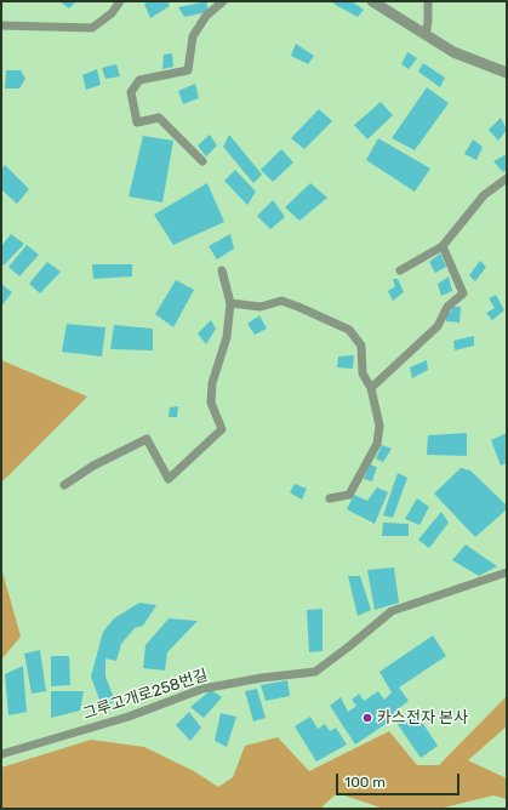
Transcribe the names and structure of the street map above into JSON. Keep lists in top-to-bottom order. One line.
{"streets":{"street":["그루고개로258번길"]},"places":["카스전자 본사"],"scale_bar":"100 m"}
